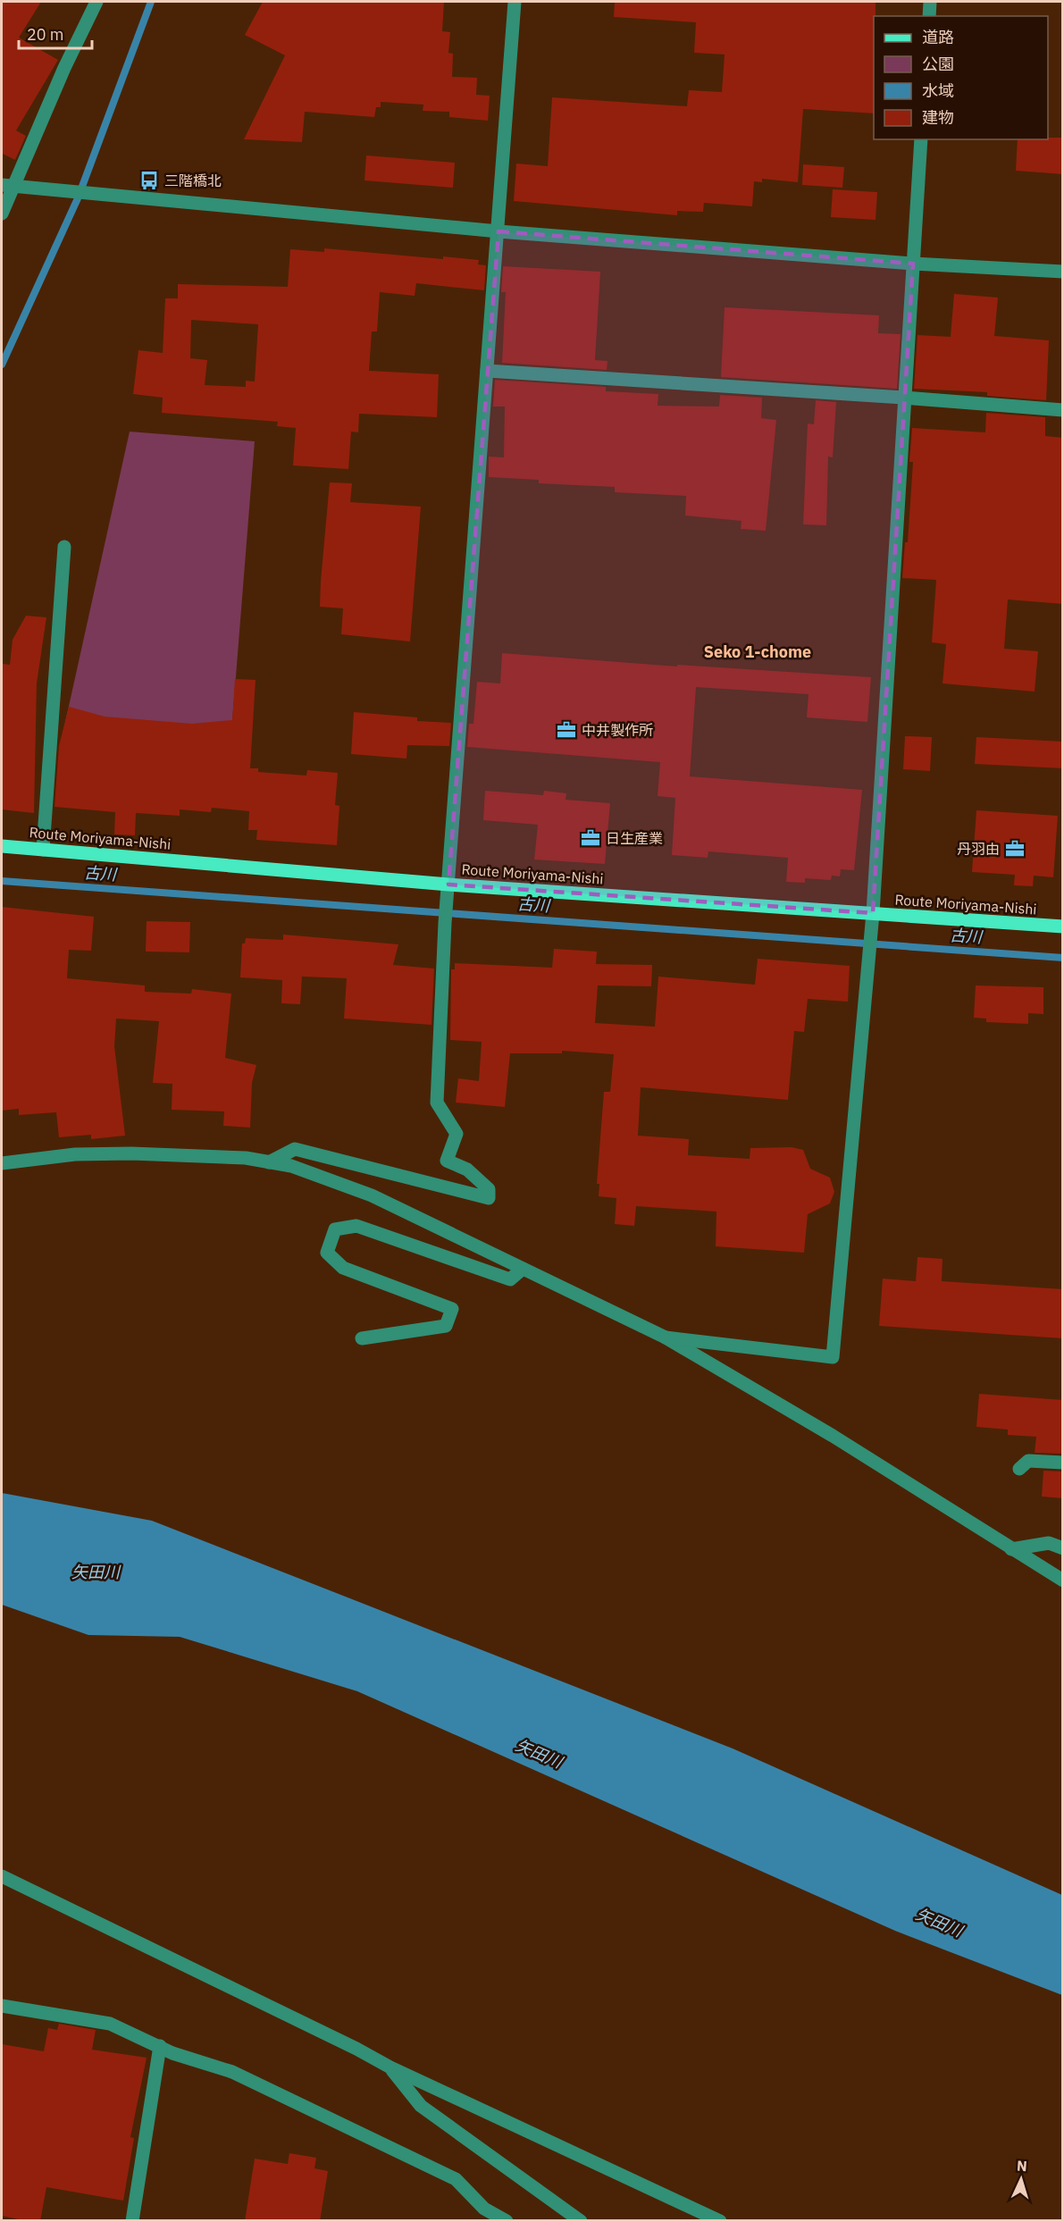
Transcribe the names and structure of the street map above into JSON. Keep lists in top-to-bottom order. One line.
{"streets":{"main road":["Route Moriyama-Nishi"]},"districts":["Seko 1-chome"],"water":["古川","矢田川"],"places":{"bus stop":["三階橋北"],"office":["中井製作所","日生産業","丹羽由"]},"legend":["道路","公園","水域","建物"],"scale_bar":"20 m","north":"top"}
